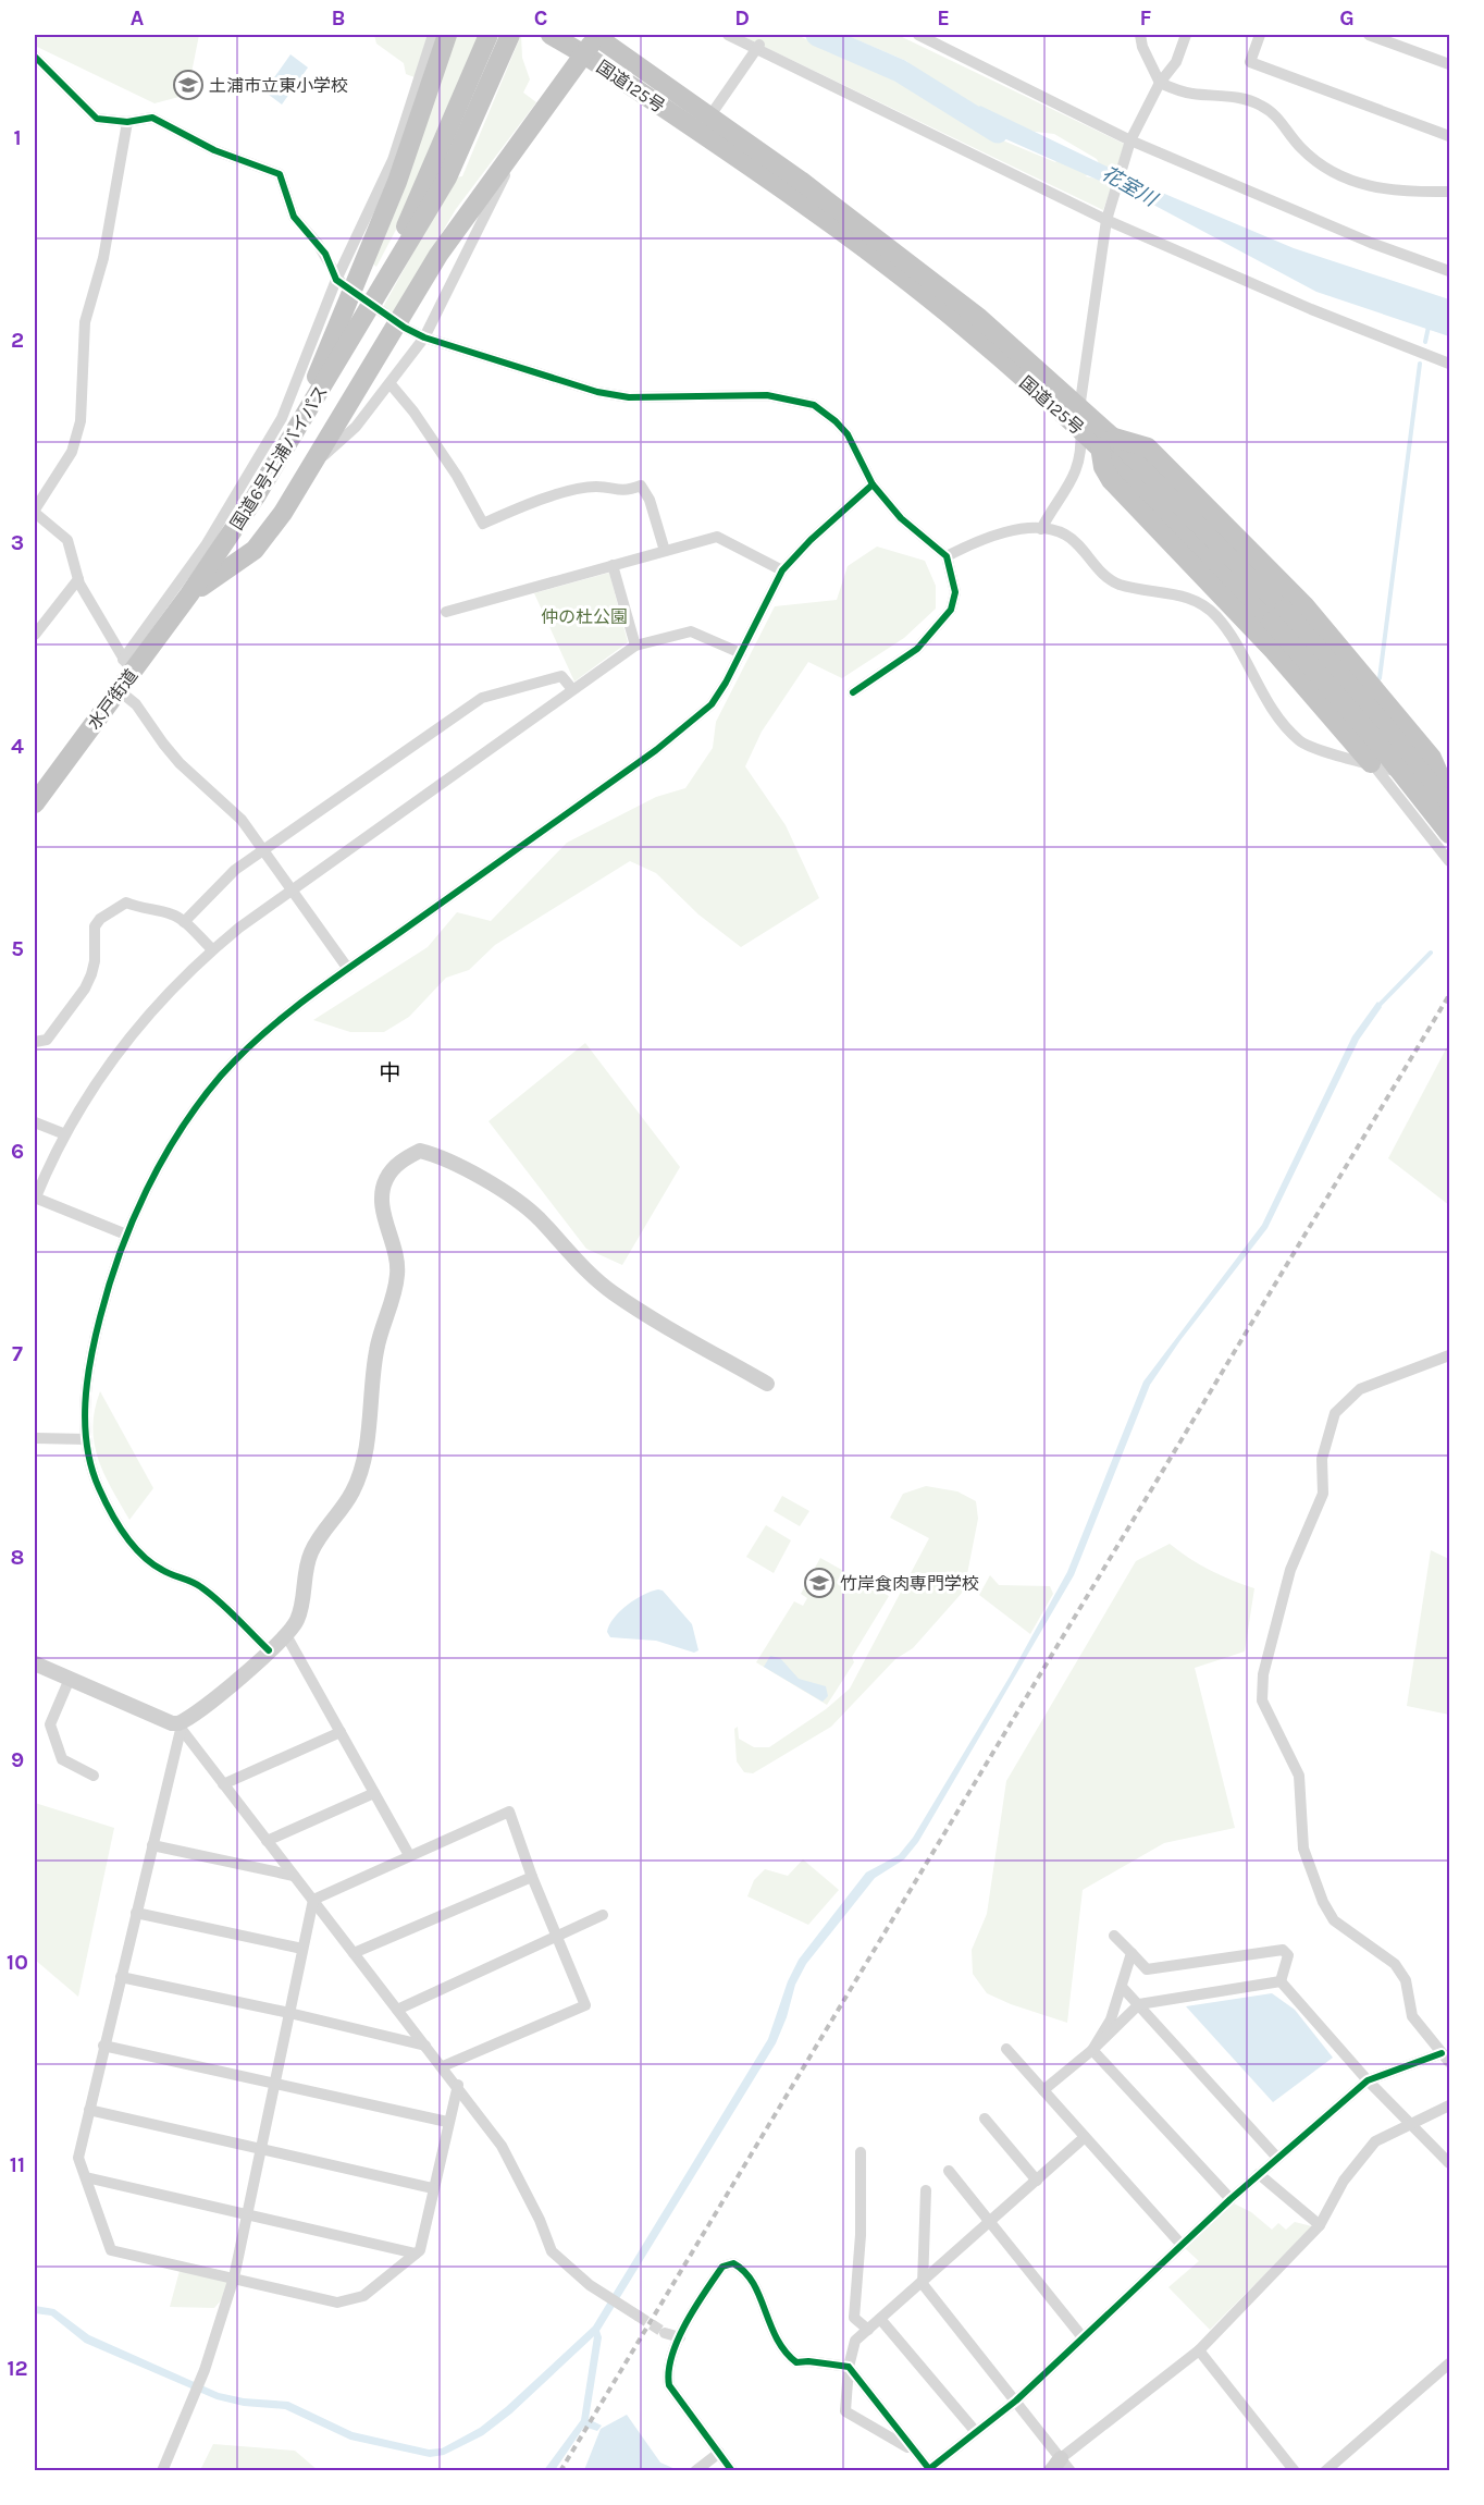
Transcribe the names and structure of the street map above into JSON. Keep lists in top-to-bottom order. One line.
{"streets":{"highway":["国道125号","国道6号土浦バイパス","水戸街道"]},"crossings":[["国道6号土浦バイパス","水戸街道"]],"districts":["中"],"water":["花室川"],"parks":["仲の杜公園"],"places":{"school or university":["土浦市立東小学校","竹岸食肉専門学校"]},"grid":{"columns":["A","B","C","D","E","F","G"],"rows":["1","2","3","4","5","6","7","8","9","10","11","12"]}}
